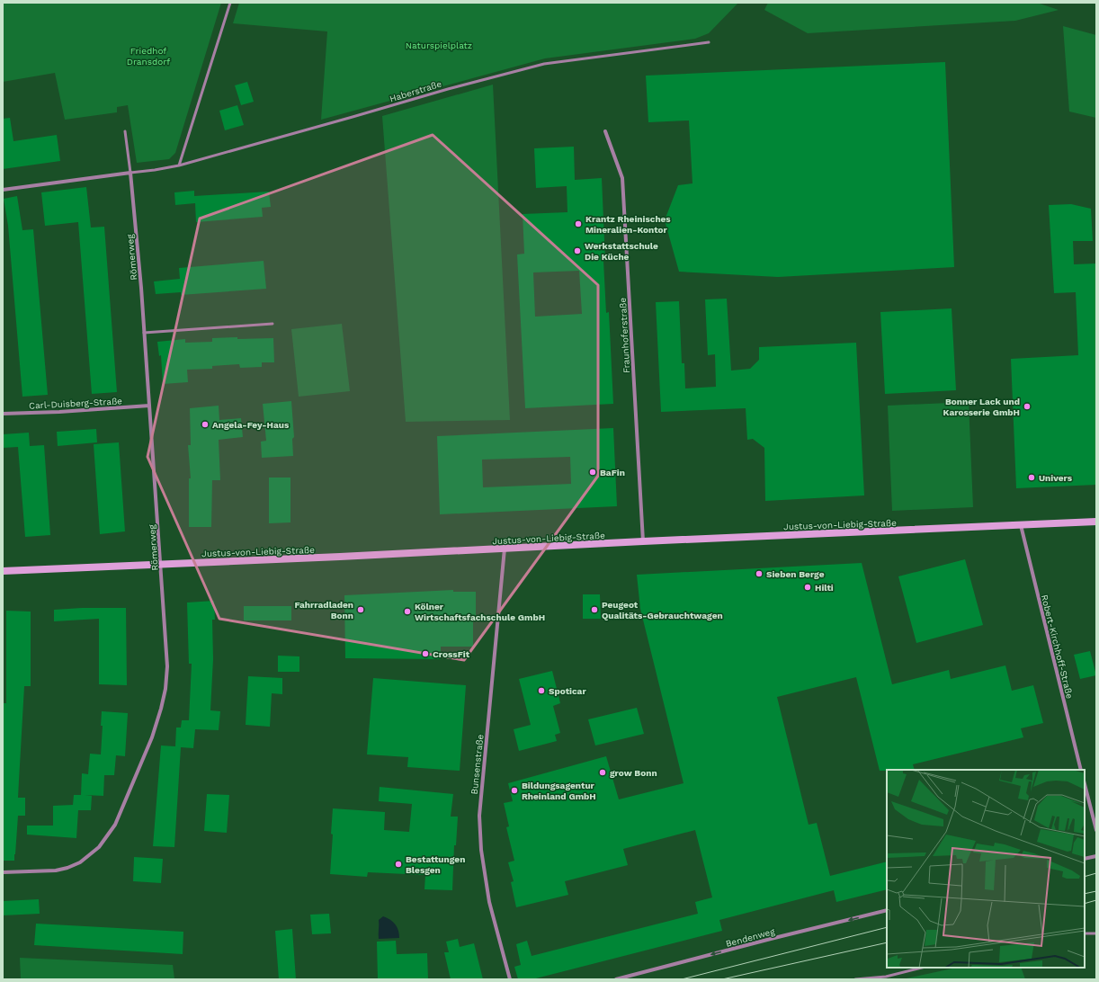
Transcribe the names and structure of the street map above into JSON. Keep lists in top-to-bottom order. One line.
{"streets":{"main road":["Justus-von-Liebig-Straße"],"street":["Römerweg","Fraunhoferstraße","Carl-Duisberg-Straße","Robert-Kirchhoff-Straße","Bunsenstraße","Bendenweg"],"lane":["Haberstraße"]},"crossings":[["Haberstraße","Römerweg"],["Römerweg","Carl-Duisberg-Straße"],["Römerweg","Justus-von-Liebig-Straße"],["Fraunhoferstraße","Justus-von-Liebig-Straße"],["Justus-von-Liebig-Straße","Robert-Kirchhoff-Straße"],["Justus-von-Liebig-Straße","Bunsenstraße"]],"one_way":["Bendenweg"],"parks":["Naturspielplatz","Friedhof Dransdorf"],"places":["Krantz Rheinisches Mineralien-Kontor","Werkstattschule Die Küche","Bonner Lack und Karosserie GmbH","Angela-Fey-Haus","BaFin","Univers","Sieben Berge","Hilti","Fahrradladen Bonn","Peugeot Qualitäts-Gebrauchtwagen","Kölner Wirtschaftsfachschule GmbH","CrossFit","Spoticar","grow Bonn","Bildungsagentur Rheinland GmbH","Bestattungen Blesgen"]}
